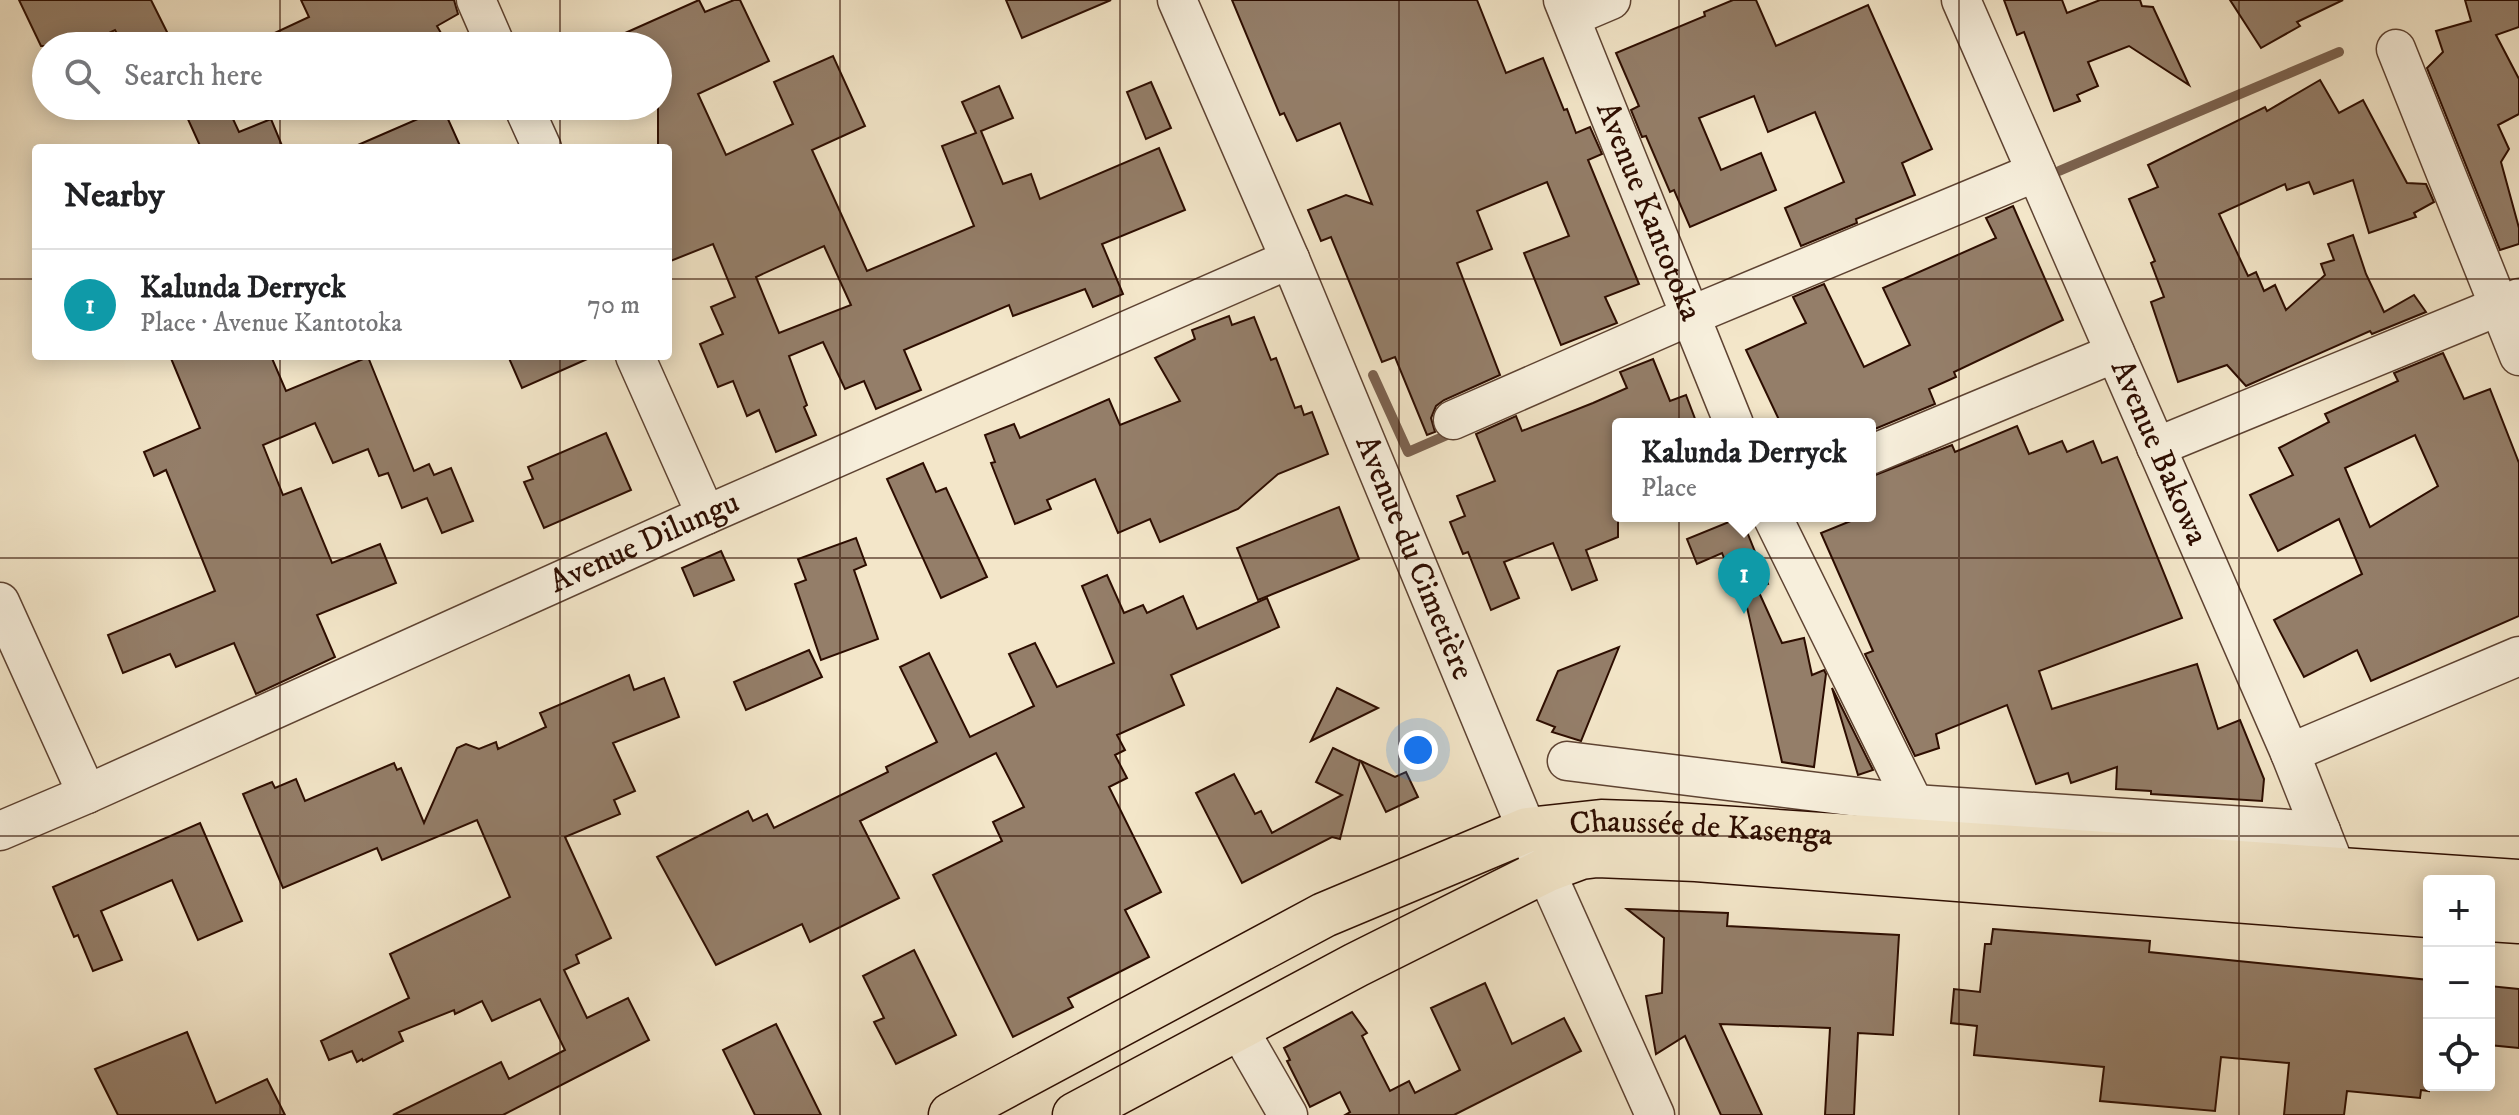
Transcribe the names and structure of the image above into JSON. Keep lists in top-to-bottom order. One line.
{"streets":{"main road":["Chaussée de Kasenga"],"street":["Avenue Kantotoka","Avenue Bakowa","Avenue Dilungu","Avenue du Cimetière"]},"crossings":[["Avenue Bakowa","Chaussée de Kasenga"],["Avenue Dilungu","Avenue du Cimetière"],["Avenue du Cimetière","Chaussée de Kasenga"]],"page":{"search":"Search here","heading":"Nearby","list":[{"mark":"1","name":"Kalunda Derryck","note":"Place · Avenue Kantotoka","value":"70 m"}],"popup":["Kalunda Derryck","Place"],"pins":"1","map_buttons":["+","−"]}}
